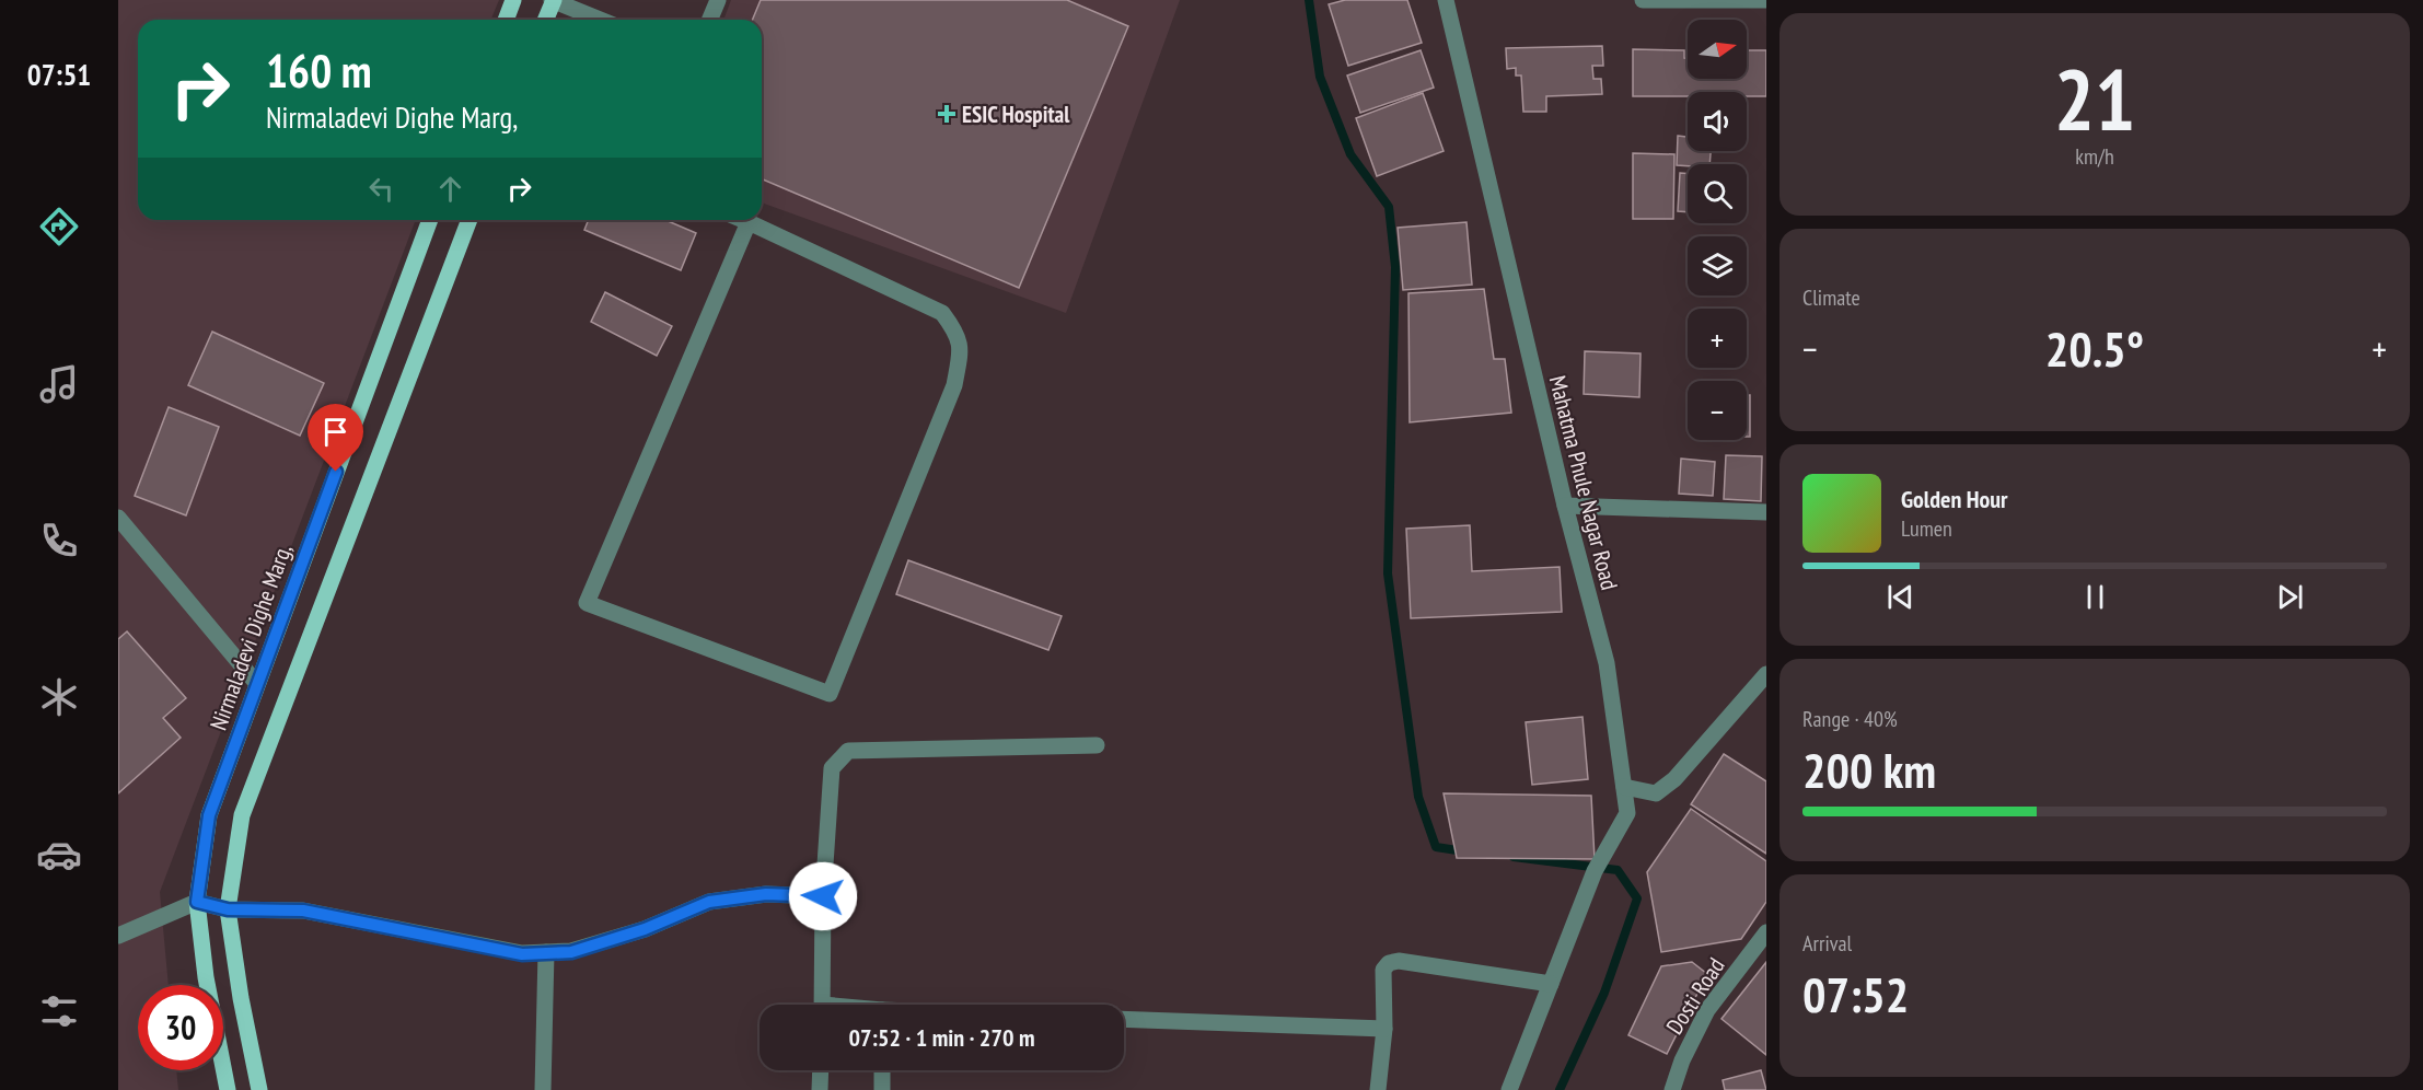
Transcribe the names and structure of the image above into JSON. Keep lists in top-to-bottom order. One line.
{"streets":{"main road":["Nirmaladevi Dighe Marg,"],"street":["Mahatma Phule Nagar Road","Dosti Road"]},"places":{"health":["ESIC Hospital"]},"north":"right","page":{"tabs":"07:51","tile":[["21","km/h"],"Climate",["Range · 40%","200 km"],["Arrival","07:52"]],"map_buttons":["+","−"],"turn":["160 m","Nirmaladevi Dighe Marg,"],"heat":["−","20.5°","+"],"song":["Golden Hour","Lumen"],"limit":"30","trip":"07:52 · 1 min · 270 m"}}
